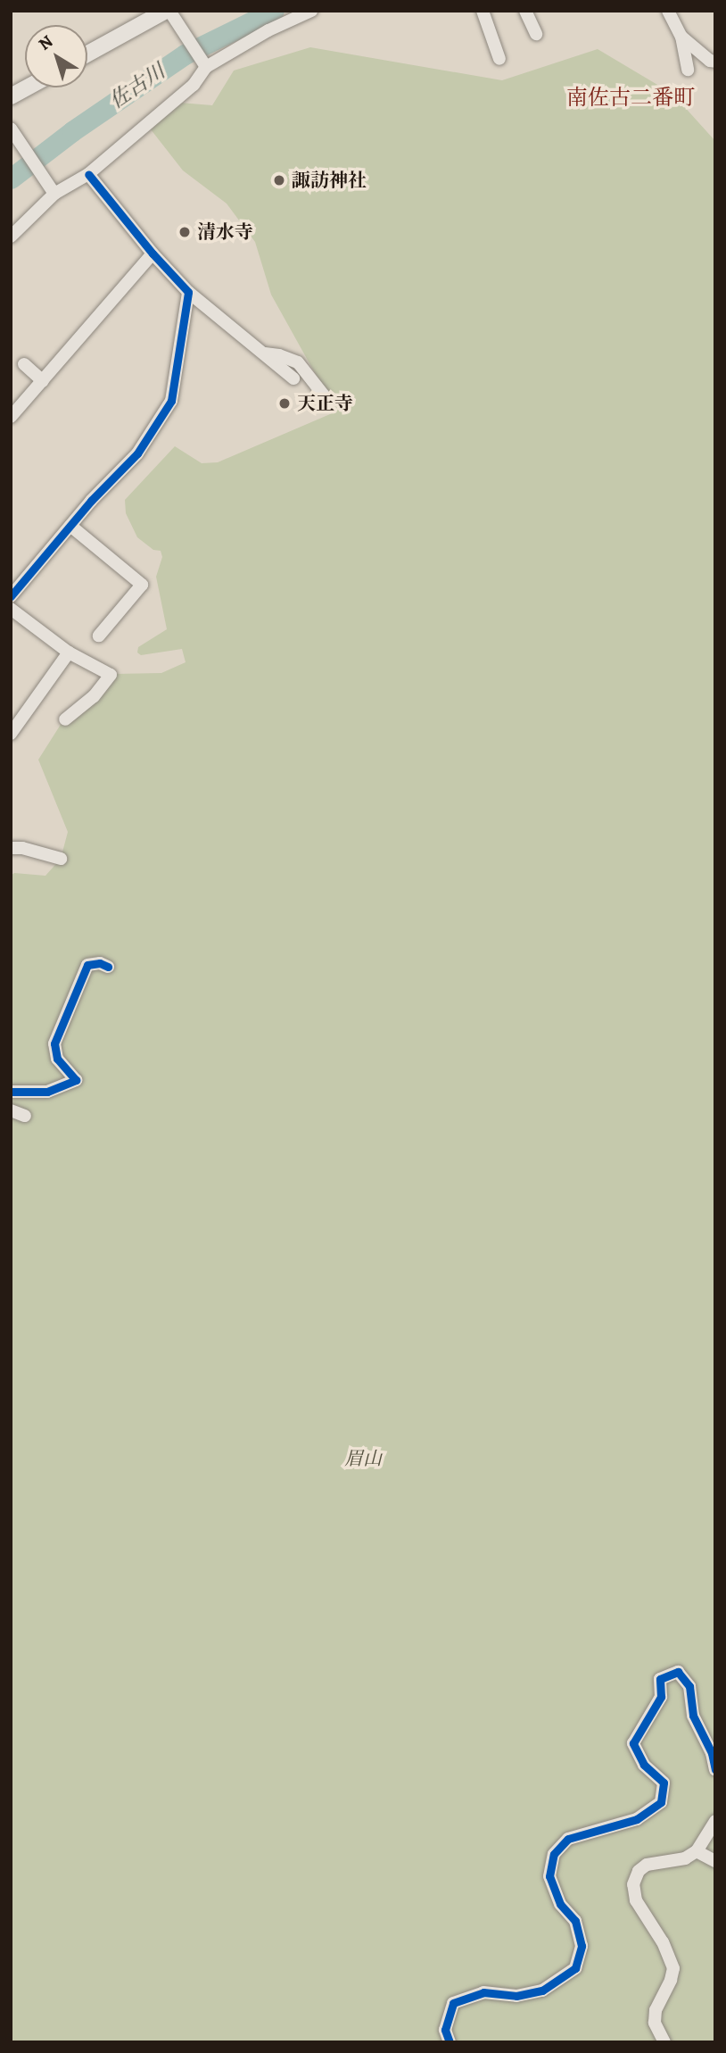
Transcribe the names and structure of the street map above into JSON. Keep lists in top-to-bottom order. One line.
{"districts":["南佐古二番町"],"water":["佐古川"],"parks":["眉山"],"places":["諏訪神社","清水寺","天正寺"],"north":"top left"}
